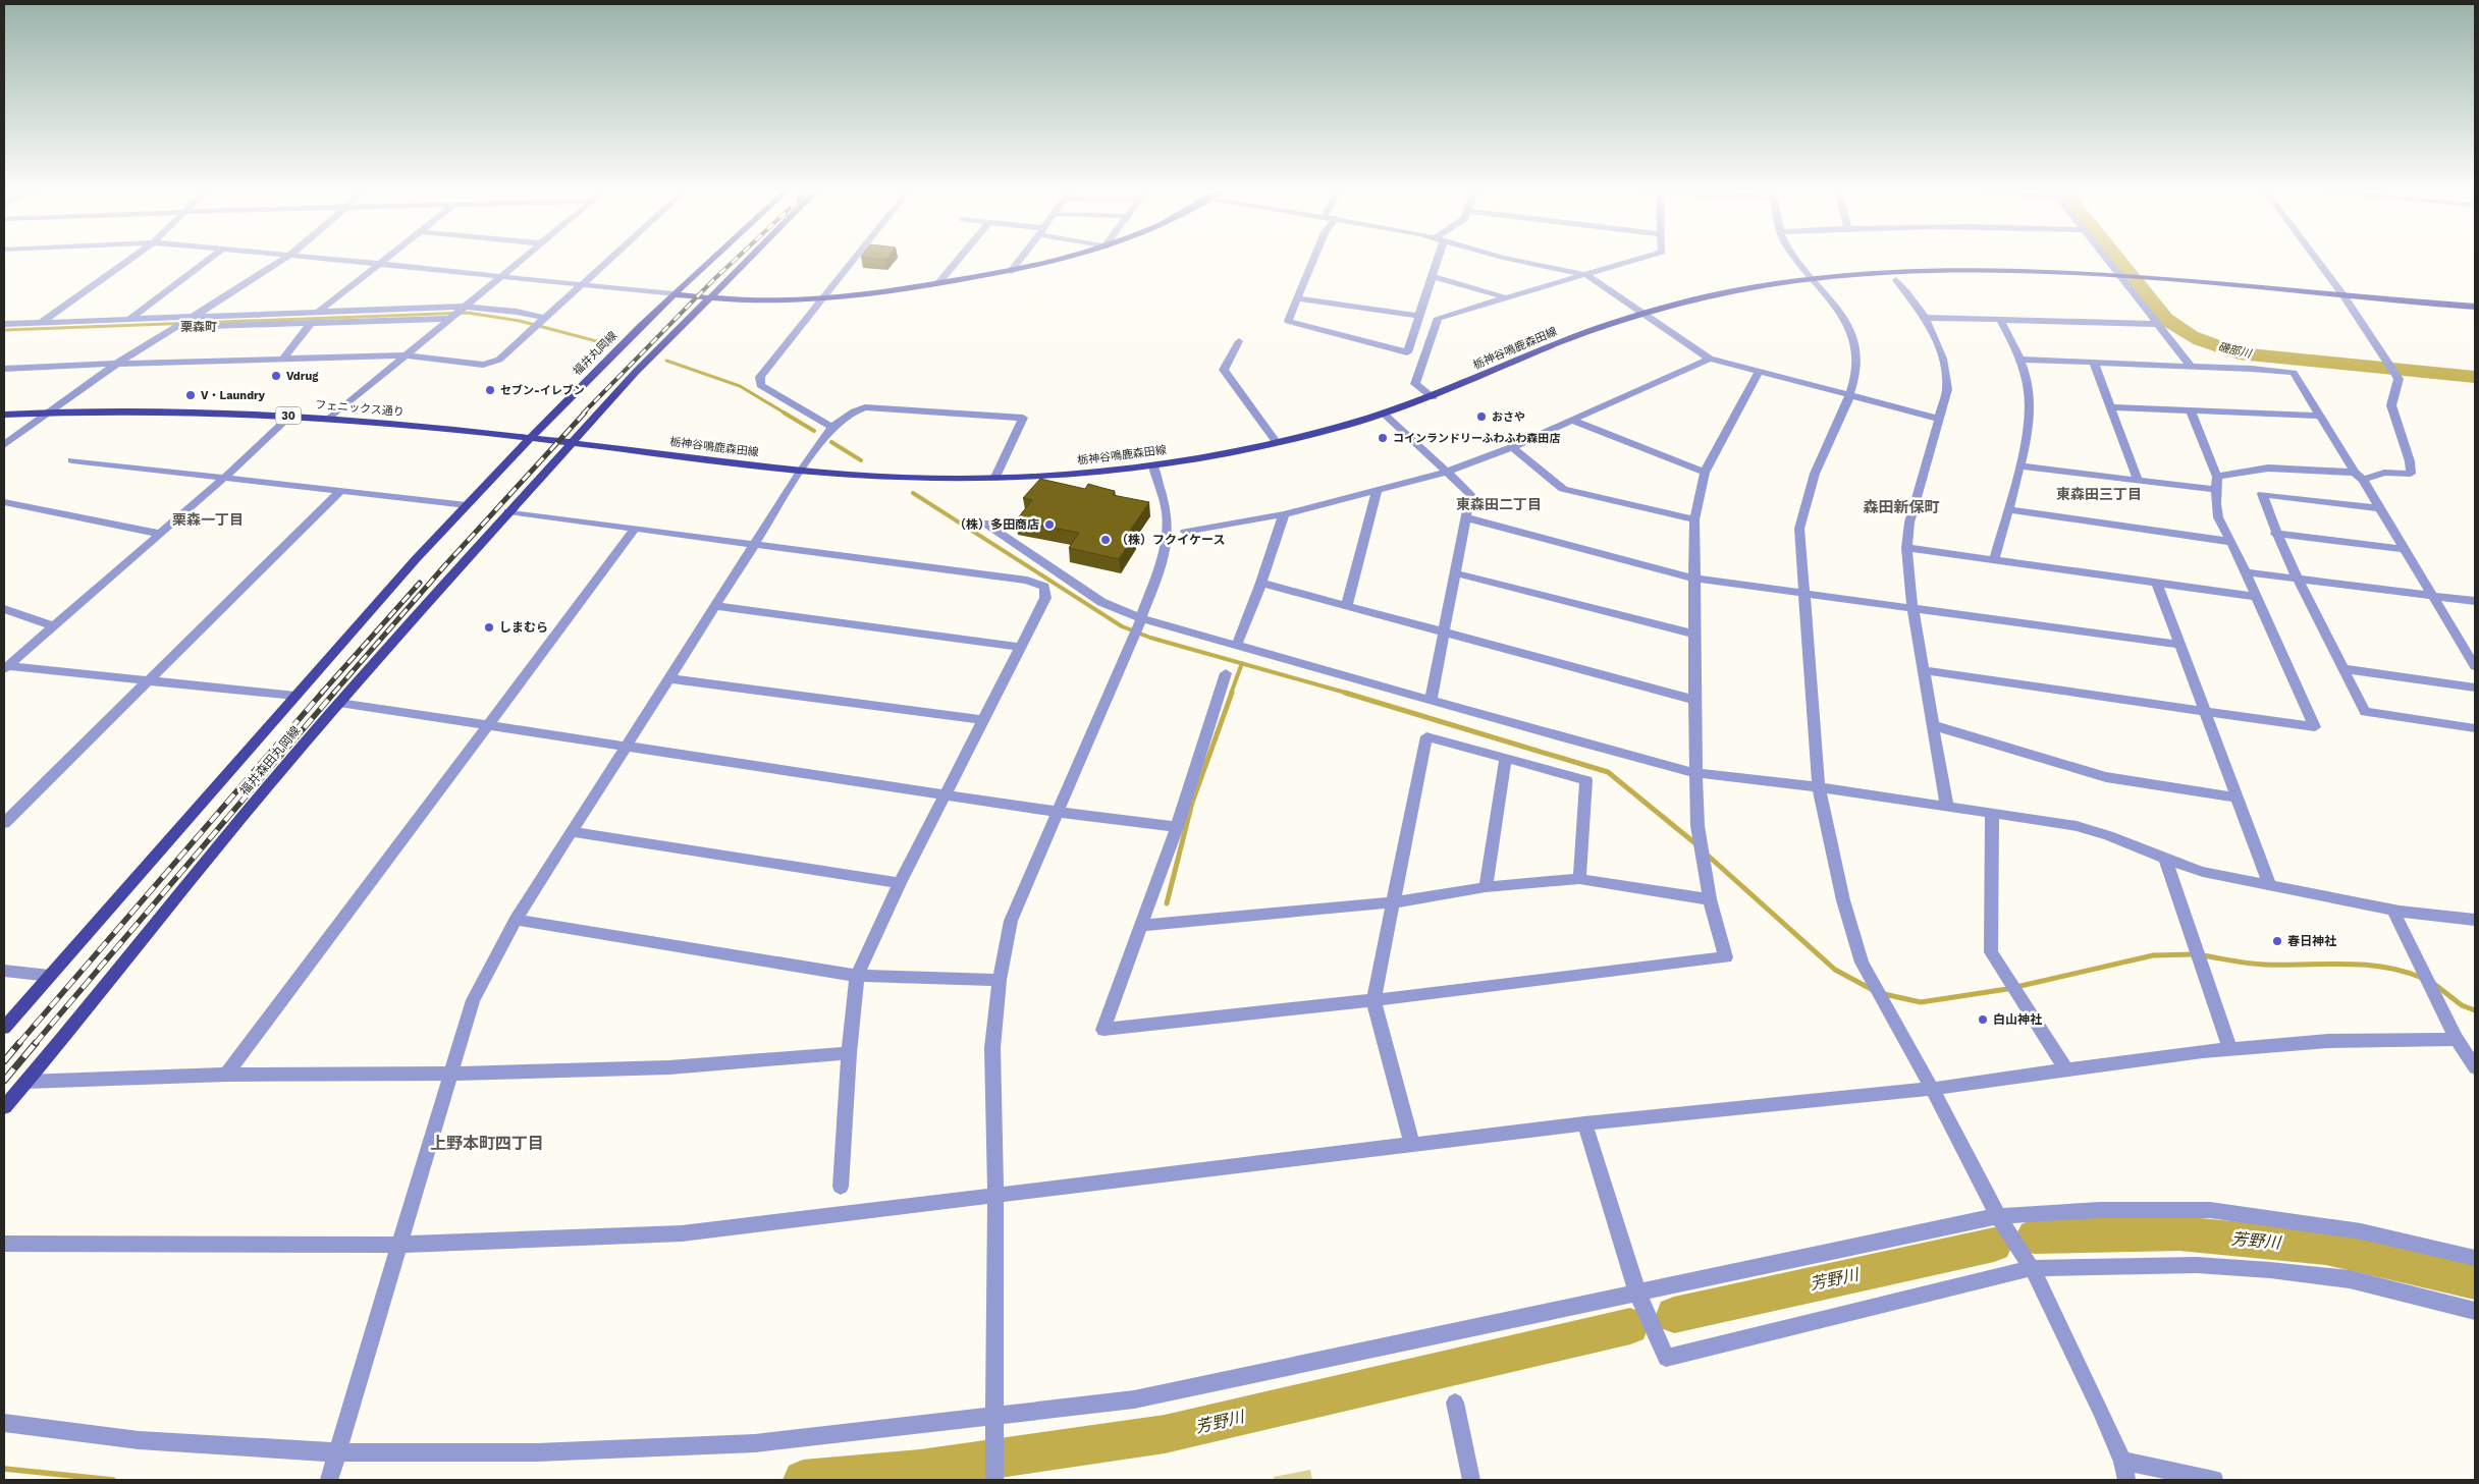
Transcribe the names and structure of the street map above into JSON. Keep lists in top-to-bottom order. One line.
{"streets":{"main road":["栃神谷鳴鹿森田線","福井丸岡線","フェニックス通り","30","福井森田丸岡線"]},"crossings":[["栃神谷鳴鹿森田線","30"],["栃神谷鳴鹿森田線","福井森田丸岡線"],["福井丸岡線","フェニックス通り"],["福井丸岡線","30"],["福井丸岡線","福井森田丸岡線"],["フェニックス通り","30"],["フェニックス通り","福井森田丸岡線"],["30","福井森田丸岡線"]],"districts":["栗森町","東森田三丁目","東森田二丁目","森田新保町","栗森一丁目","上野本町四丁目"],"water":["磯部川","芳野川"],"places":["Vdrug","セブン-イレブン","V・Laundry","おさや","コインランドリーふわふわ森田店","（株）多田商店","（株）フクイケース","しまむら","春日神社","白山神社"]}
